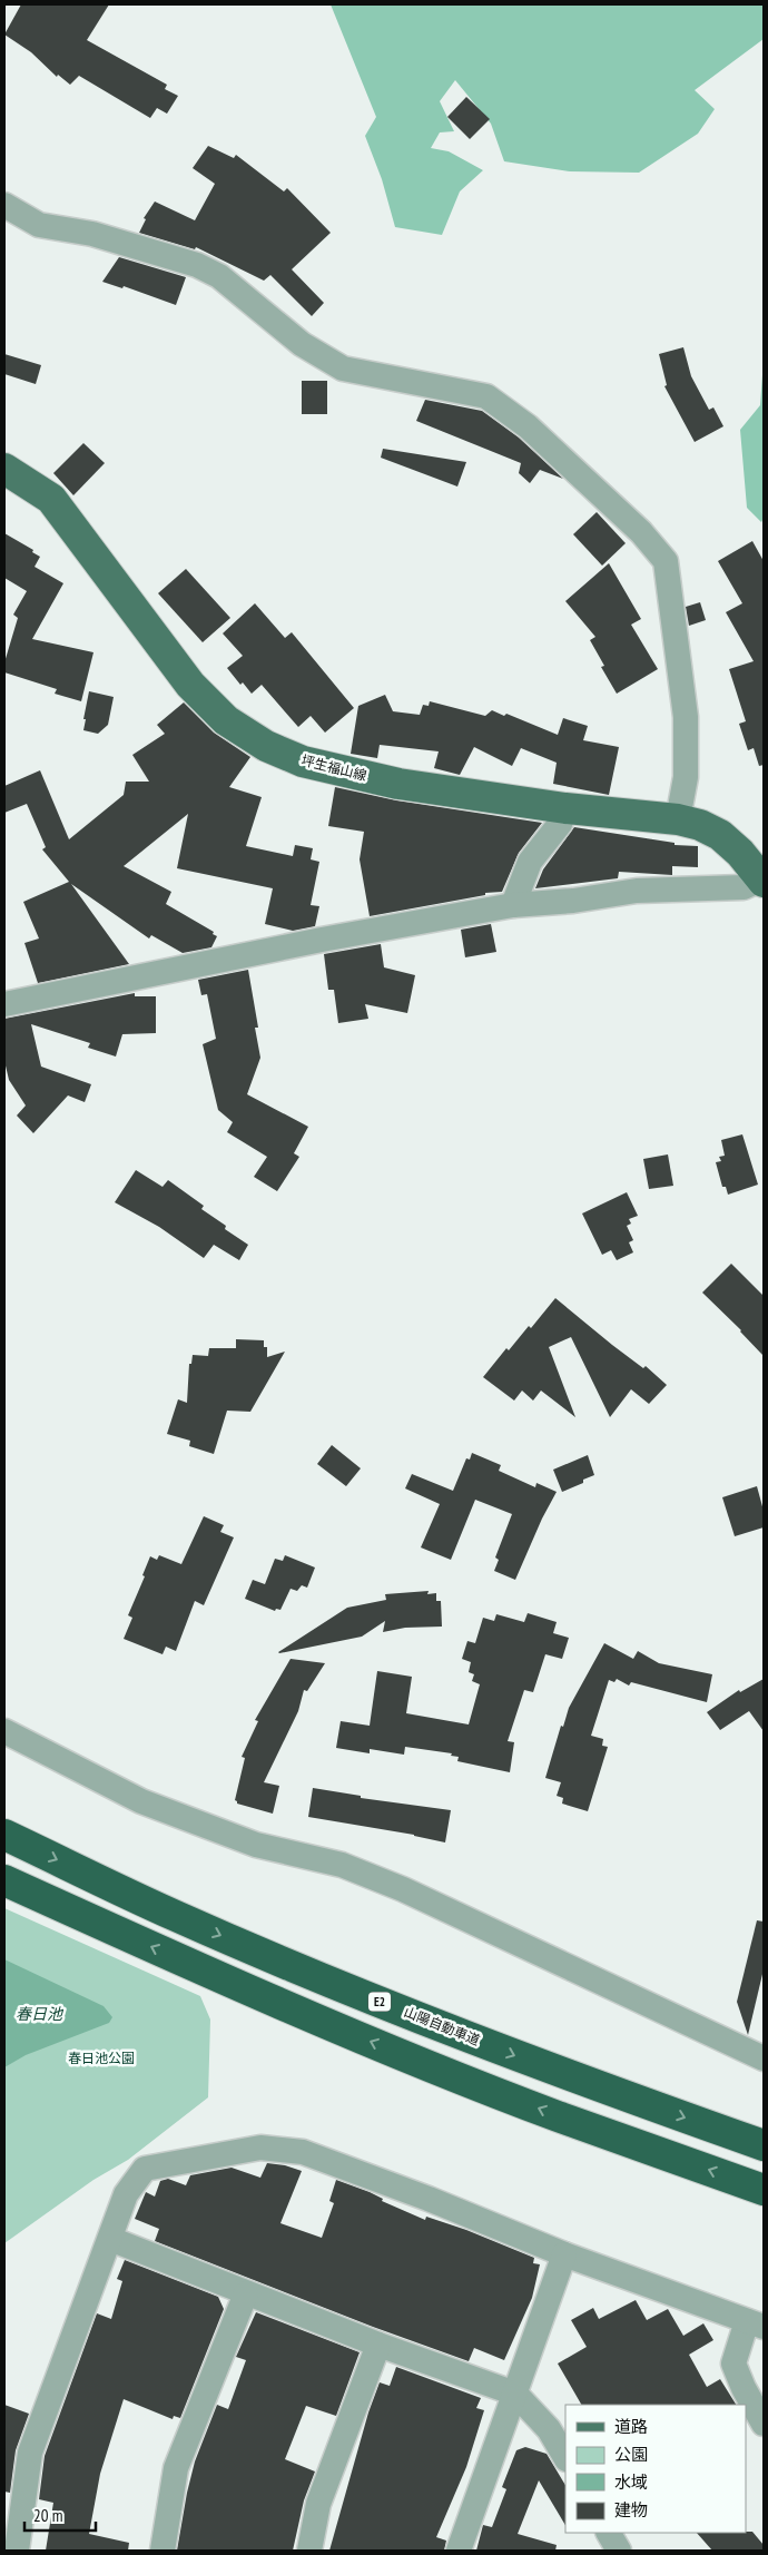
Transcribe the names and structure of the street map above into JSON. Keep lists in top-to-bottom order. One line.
{"streets":{"highway":["E2","山陽自動車道"],"main road":["坪生福山線"]},"water":["春日池"],"parks":["春日池公園"],"legend":["道路","公園","水域","建物"],"scale_bar":"20 m"}
